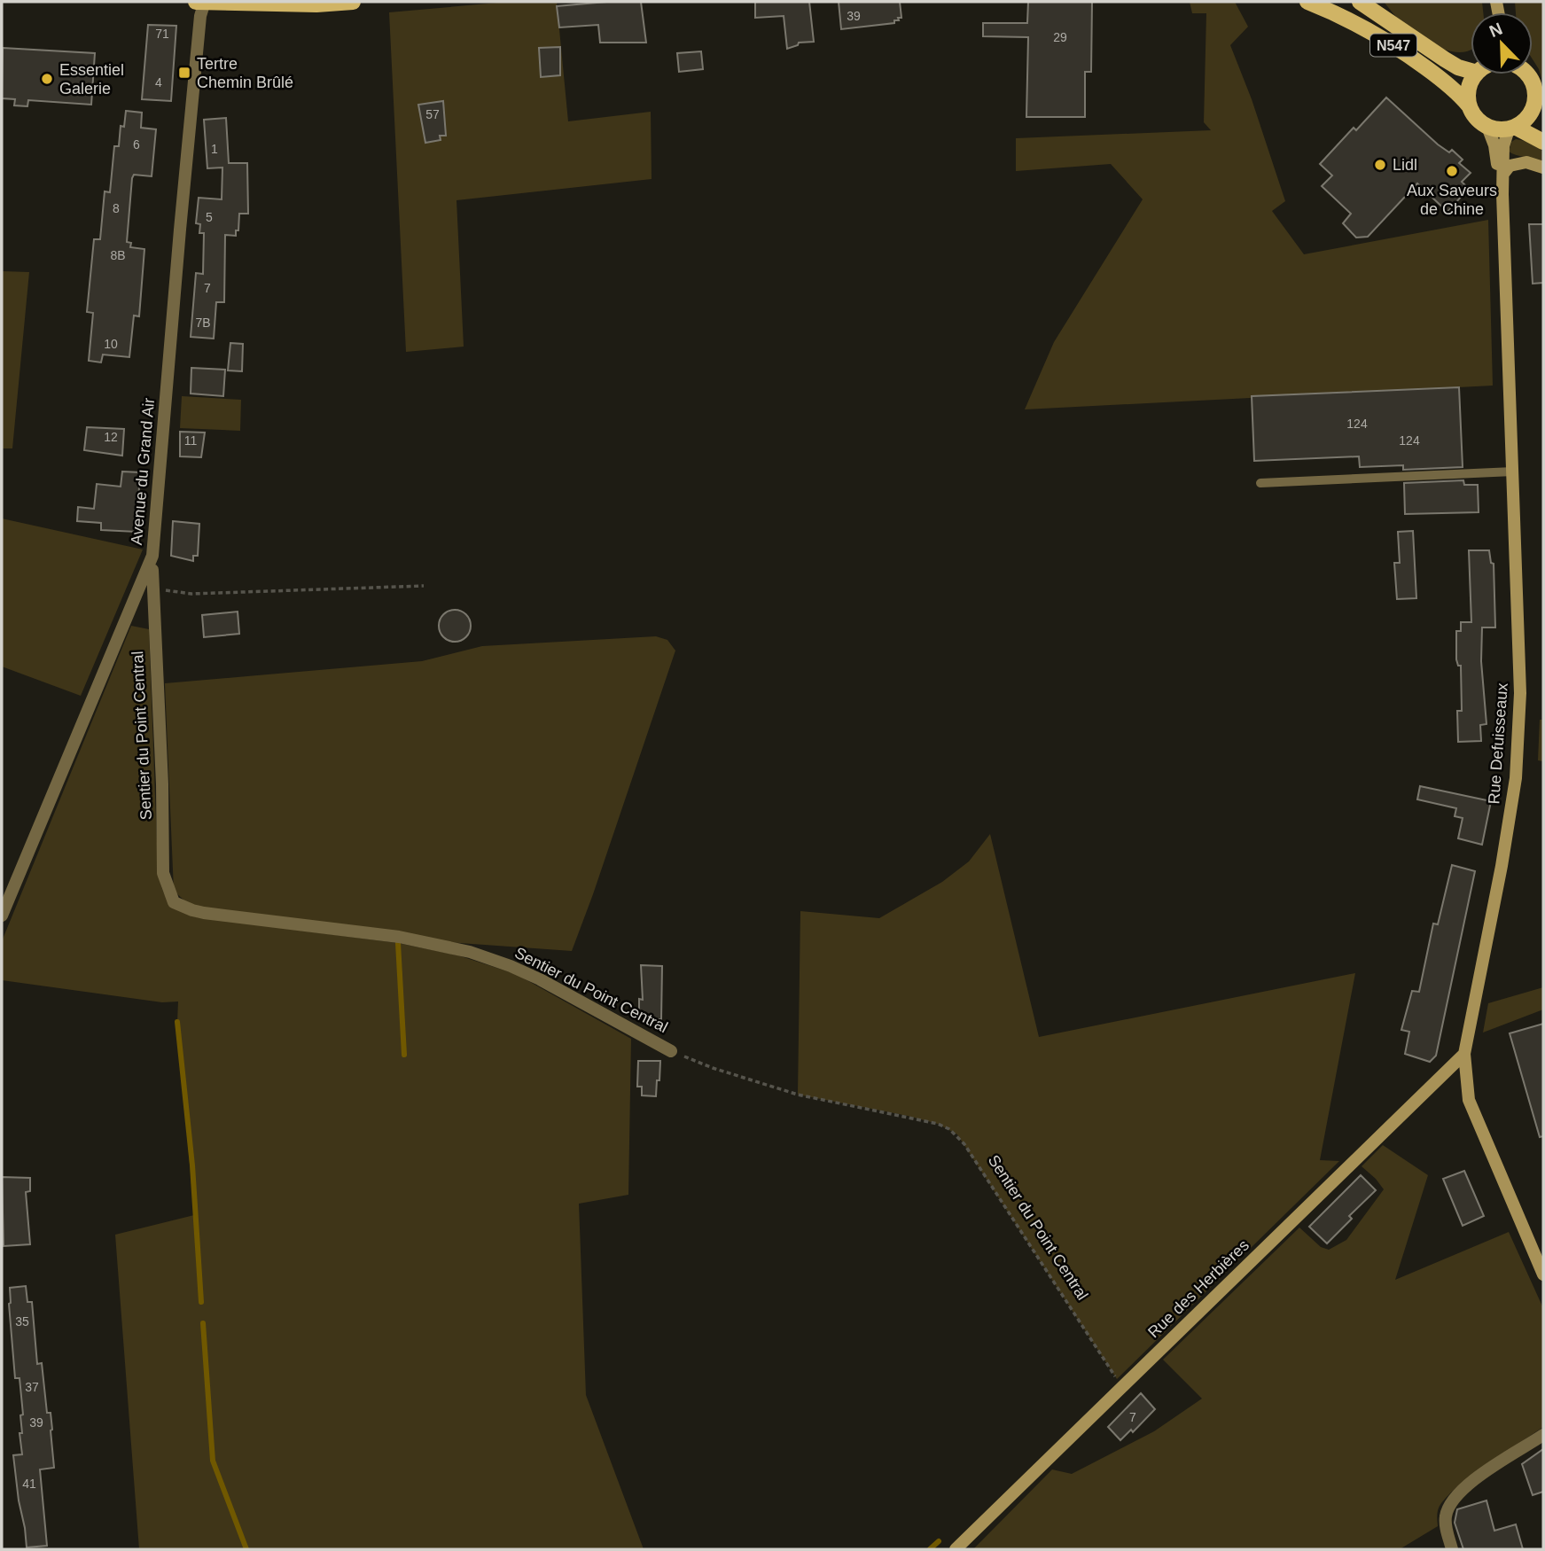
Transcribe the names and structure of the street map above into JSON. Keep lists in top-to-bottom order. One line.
{"streets":{"main road":["N547"],"street":["Avenue du Grand Air","Sentier du Point Central","Rue Defuisseaux","Rue des Herbières"]},"crossings":[["Avenue du Grand Air","Sentier du Point Central"],["Sentier du Point Central","Rue des Herbières"],["Rue Defuisseaux","Rue des Herbières"]],"places":{"transit":["Tertre Chemin Brûlé"],"other":["Essentiel Galerie","Lidl","Aux Saveurs de Chine"]},"house_numbers":["39","71","29","4","57","6","1","8","5","8B","7","7B","10","124","12","11","124","35","37","7","39","41"],"north":"top left"}
